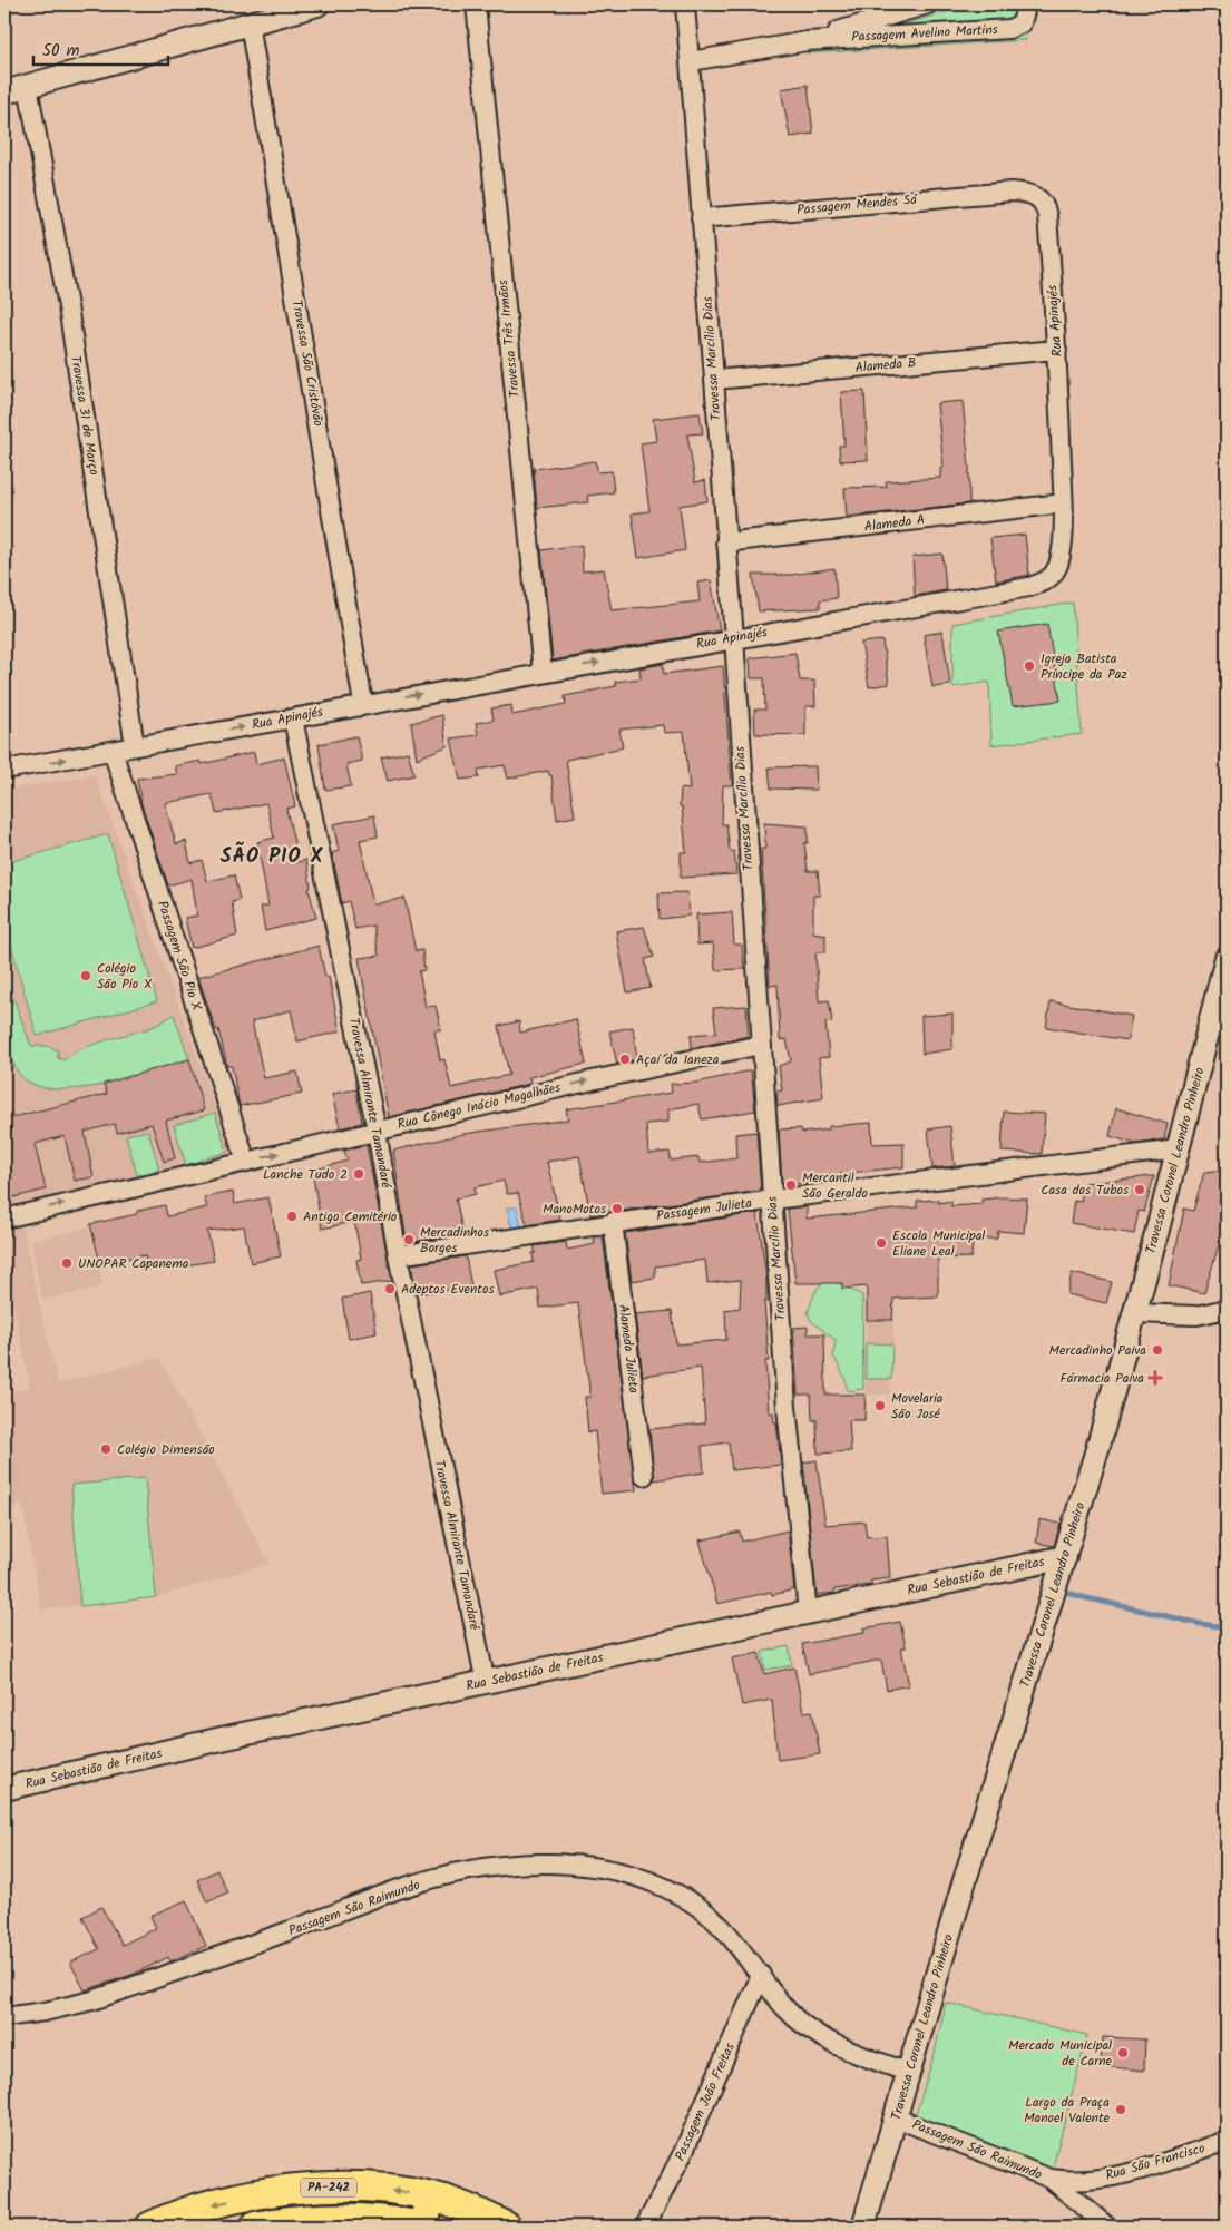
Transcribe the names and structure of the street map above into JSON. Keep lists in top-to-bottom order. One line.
{"streets":{"main road":["PA-242"],"street":["Passagem Avelino Martins","Passagem Mendes Sá","Rua Apinajés","Travessa Três Irmãos","Travessa Marcílio Dias","Travessa São Cristóvão","Alameda B","Travessa 31 de Março","Alameda A","Passagem São Pio X","Travessa Almirante Tamandaré","Rua Cônego Inácio Magalhães","Travessa Coronel Leandro Pinheiro","Passagem Julieta","Alameda Julieta","Rua Sebastião de Freitas","Passagem São Raimundo","Passagem João Freitas","Rua São Francisco"]},"crossings":[["Passagem Avelino Martins","Travessa Marcílio Dias"],["Passagem Mendes Sá","Rua Apinajés"],["Passagem Mendes Sá","Travessa Marcílio Dias"],["Rua Apinajés","Travessa Três Irmãos"],["Rua Apinajés","Travessa Marcílio Dias"],["Rua Apinajés","Travessa São Cristóvão"],["Rua Apinajés","Alameda B"],["Rua Apinajés","Travessa 31 de Março"],["Rua Apinajés","Alameda A"],["Rua Apinajés","Passagem São Pio X"],["Rua Apinajés","Travessa Almirante Tamandaré"],["Travessa Marcílio Dias","Alameda B"],["Travessa Marcílio Dias","Alameda A"],["Travessa Marcílio Dias","Rua Cônego Inácio Magalhães"],["Travessa Marcílio Dias","Passagem Julieta"],["Travessa Marcílio Dias","Rua Sebastião de Freitas"],["Passagem São Pio X","Rua Cônego Inácio Magalhães"],["Travessa Almirante Tamandaré","Rua Cônego Inácio Magalhães"],["Travessa Almirante Tamandaré","Passagem Julieta"],["Travessa Almirante Tamandaré","Rua Sebastião de Freitas"],["Travessa Coronel Leandro Pinheiro","Passagem Julieta"],["Travessa Coronel Leandro Pinheiro","Rua Sebastião de Freitas"],["Travessa Coronel Leandro Pinheiro","Passagem São Raimundo"],["Passagem Julieta","Alameda Julieta"],["Passagem São Raimundo","Passagem João Freitas"],["Passagem São Raimundo","Rua São Francisco"]],"one_way":["Rua Apinajés","Rua Cônego Inácio Magalhães"],"districts":["SÃO PIO X"],"places":{"other":["Igreja Batista Príncipe da Paz","Colégio São Pio X","Açaí da Ianeza","Lanche Tudo 2","Mercantil São Geraldo","Casa dos Tubos","ManoMotos","Antigo Cemitério","Mercadinhos Borges","Escola Municipal Eliane Leal","UNOPAR Capanema","Adeptos Eventos","Mercadinho Paiva","Movelaria São José","Colégio Dimensão","Mercado Municipal de Carne","Largo da Praça Manoel Valente"],"health":["Fármacia Paiva"]},"scale_bar":"50 m"}
